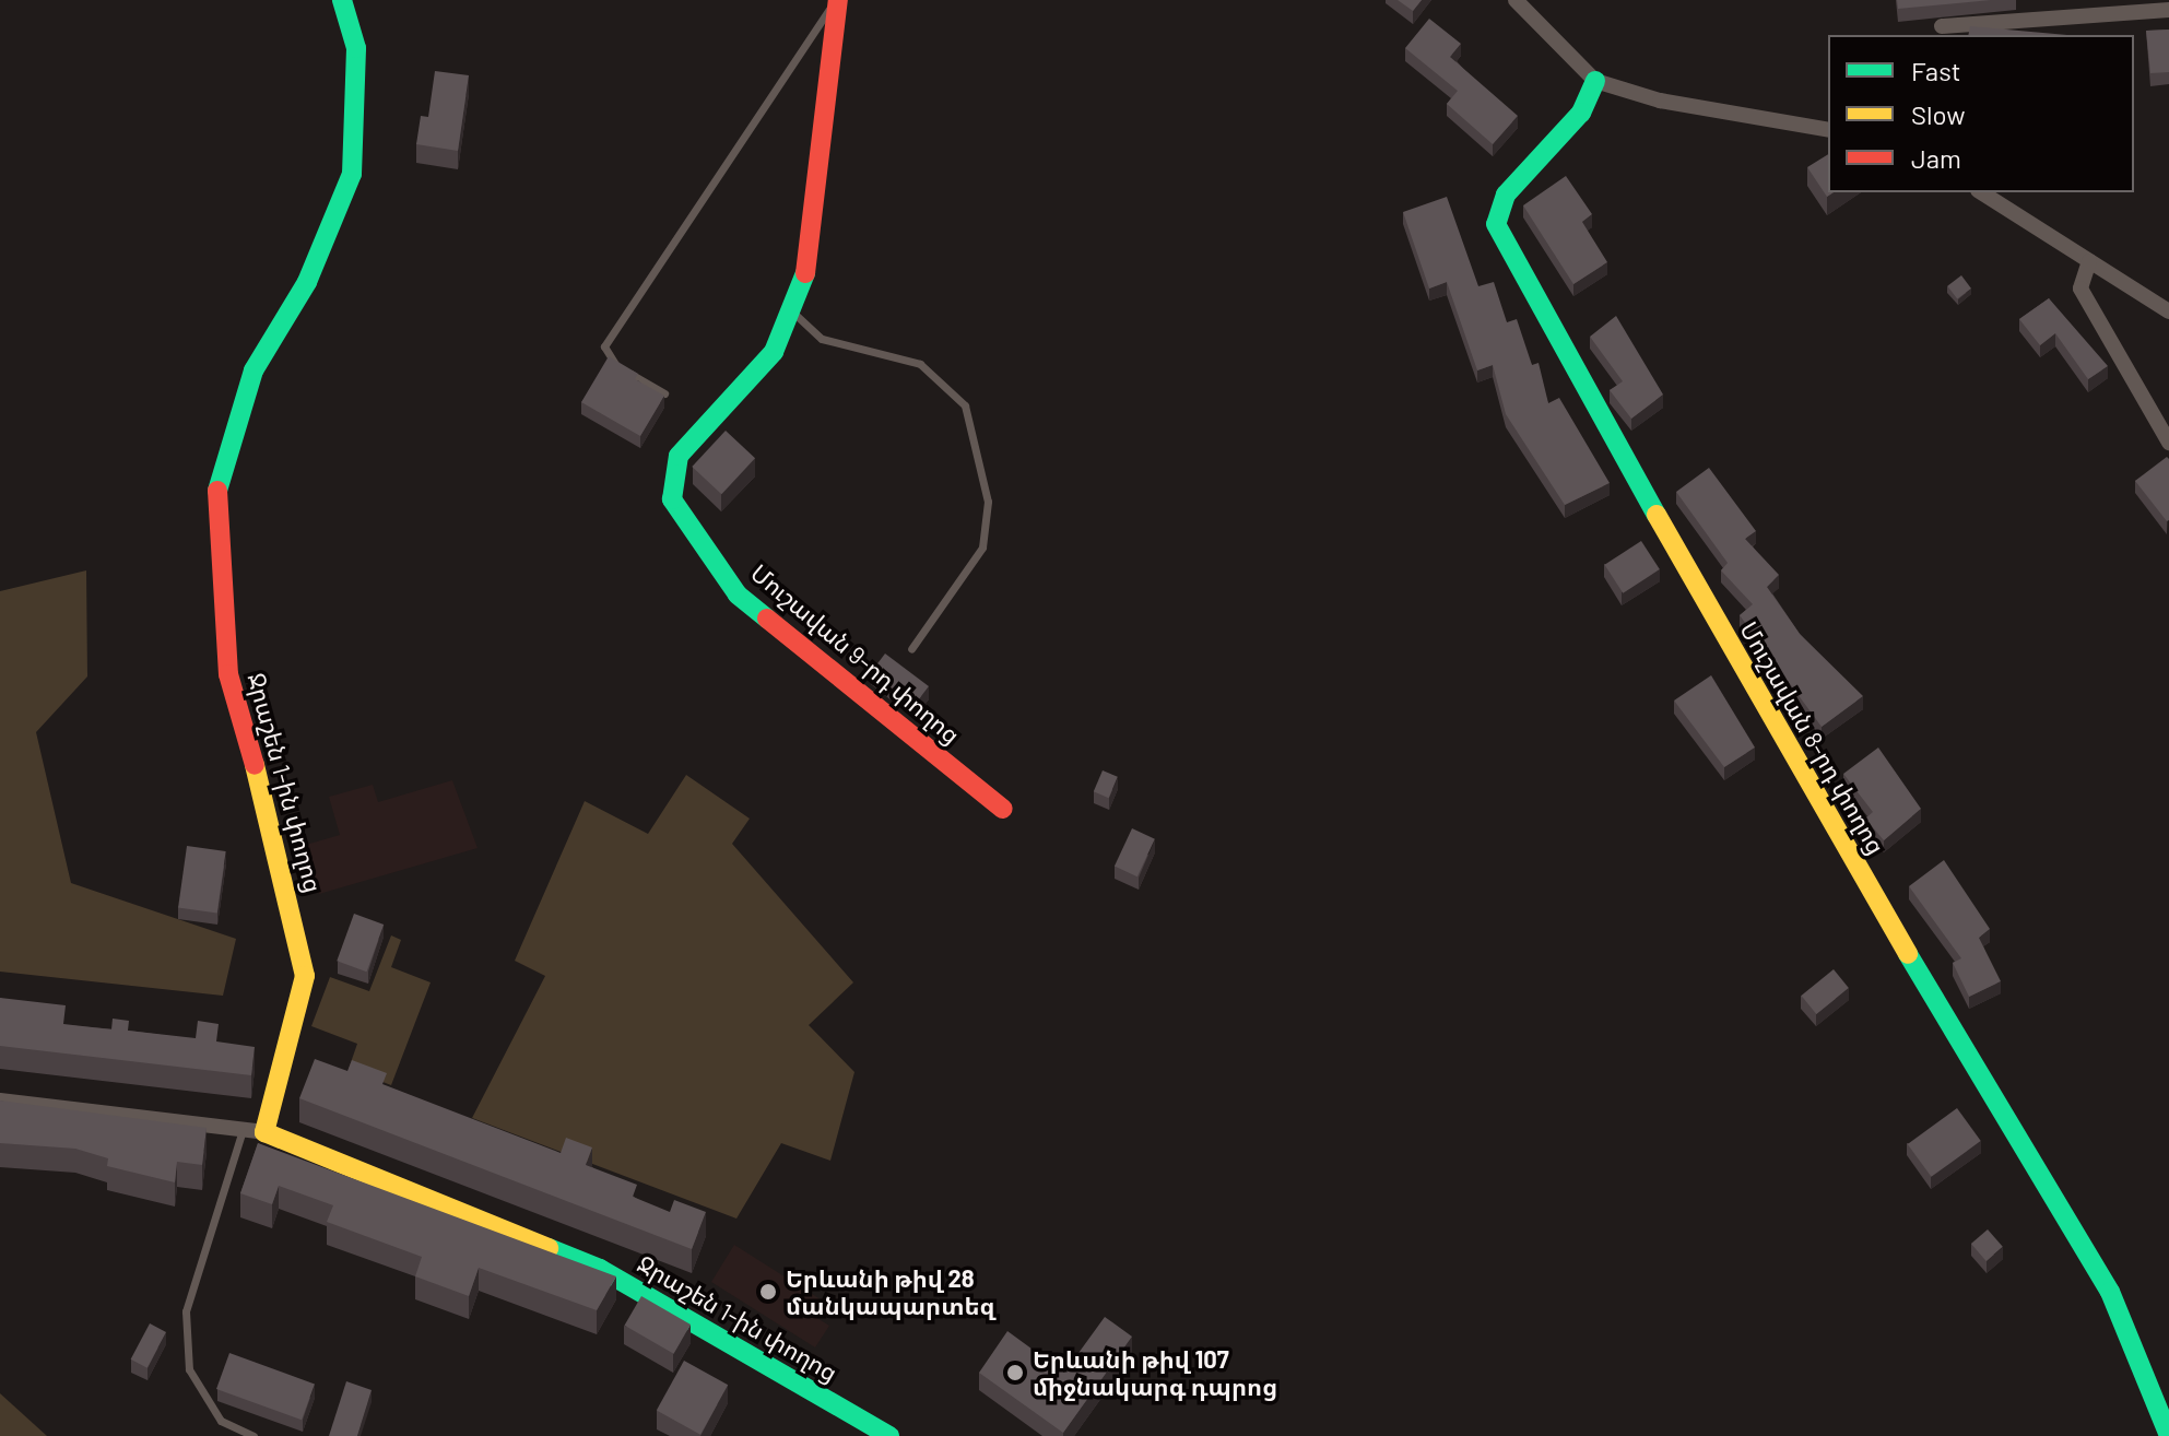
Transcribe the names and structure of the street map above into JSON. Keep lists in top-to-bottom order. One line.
{"streets":{"street":["Մուշավան 9-րդ փողոց","Մուշավան 8-րդ փողոց","Ջրաշեն 1-ին փողոց"]},"places":["Երևանի թիվ 28 մանկապարտեզ","Երևանի թիվ 107 միջնակարգ դպրոց"],"legend":["Fast","Slow","Jam"]}
